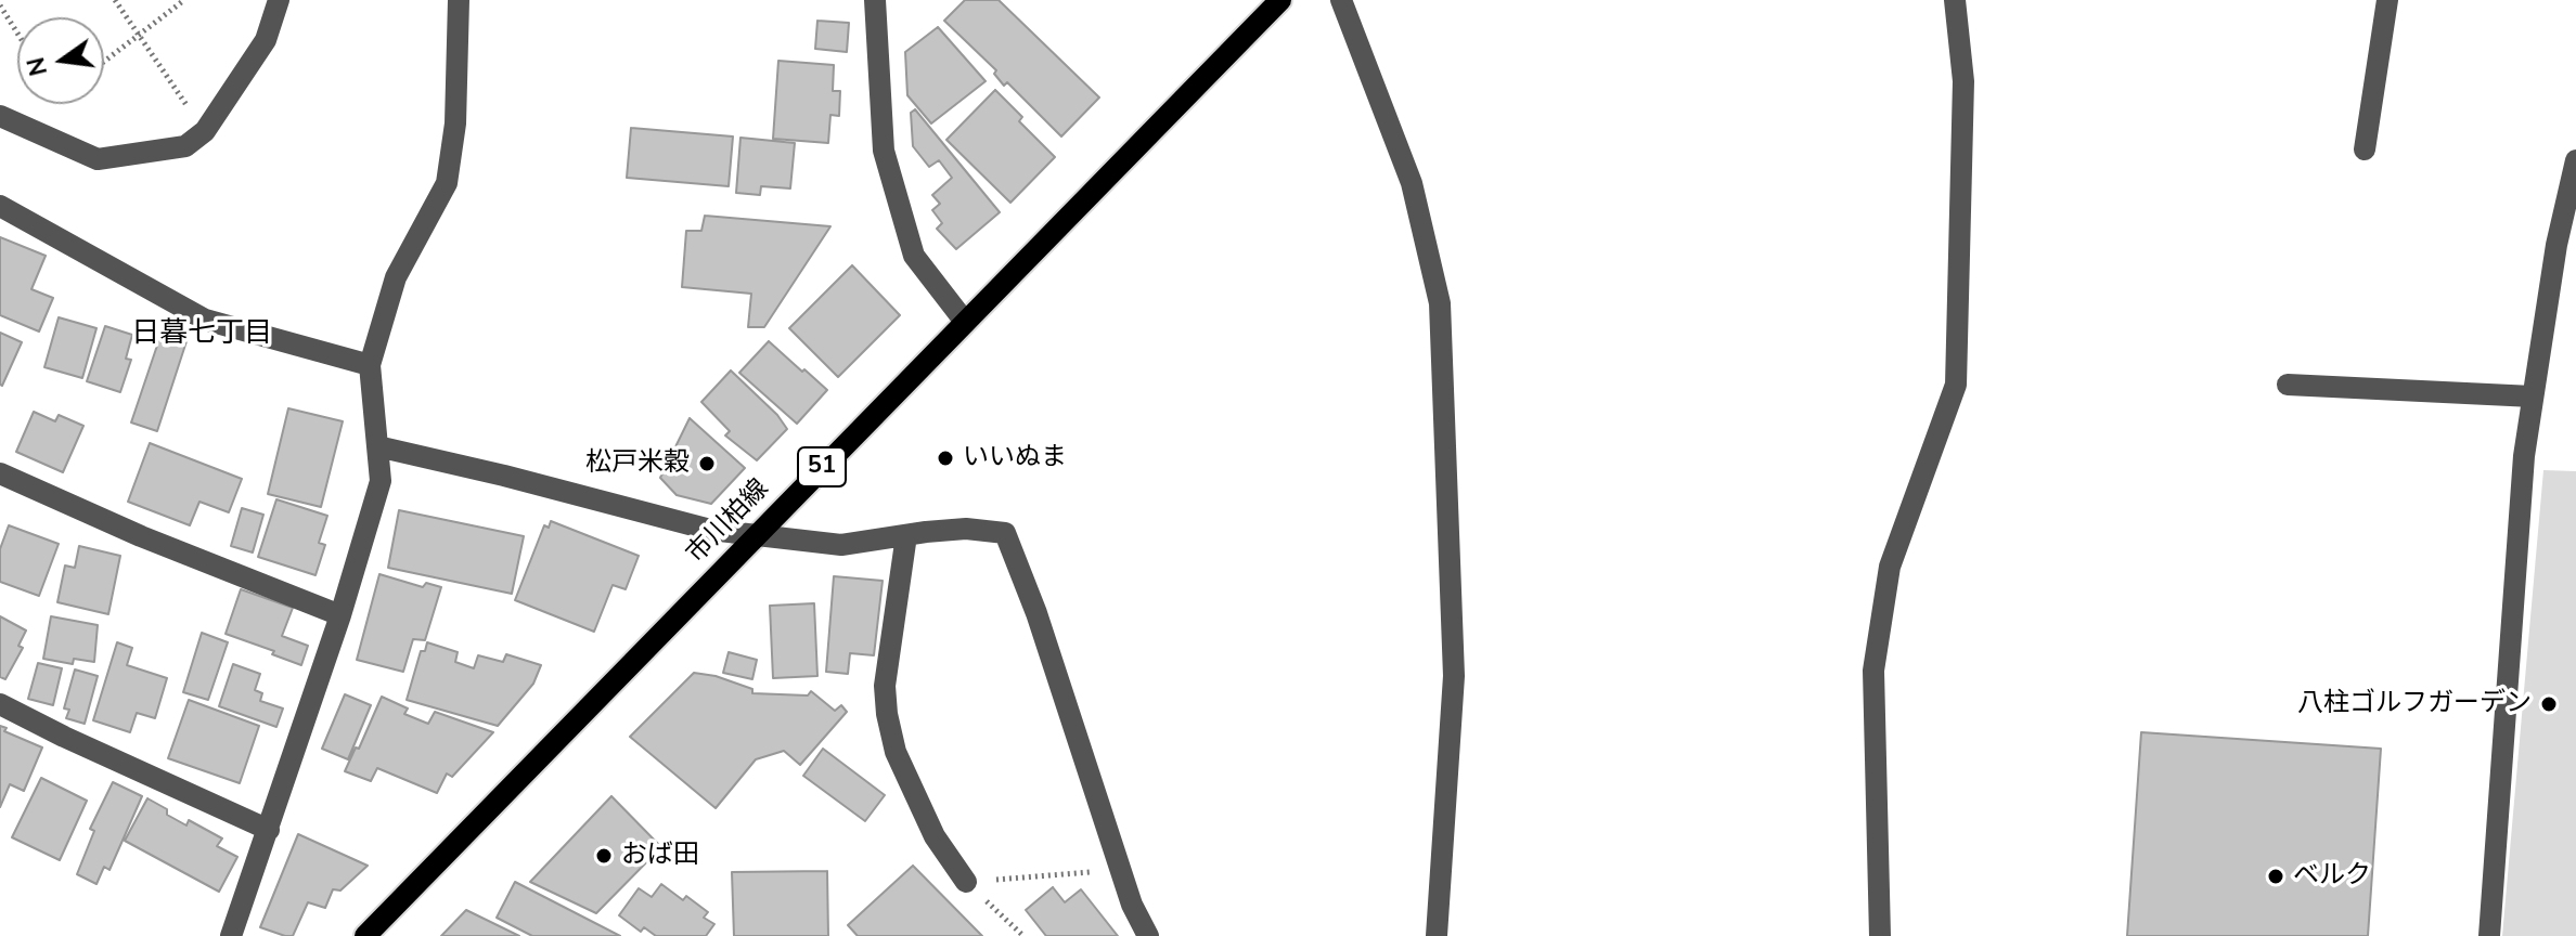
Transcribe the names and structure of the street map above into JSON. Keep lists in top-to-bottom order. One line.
{"streets":{"main road":["51","市川柏線"]},"districts":["日暮七丁目"],"places":["いいぬま","松戸米穀","八柱ゴルフガーデン","おば田","ベルク"],"north":"left"}
